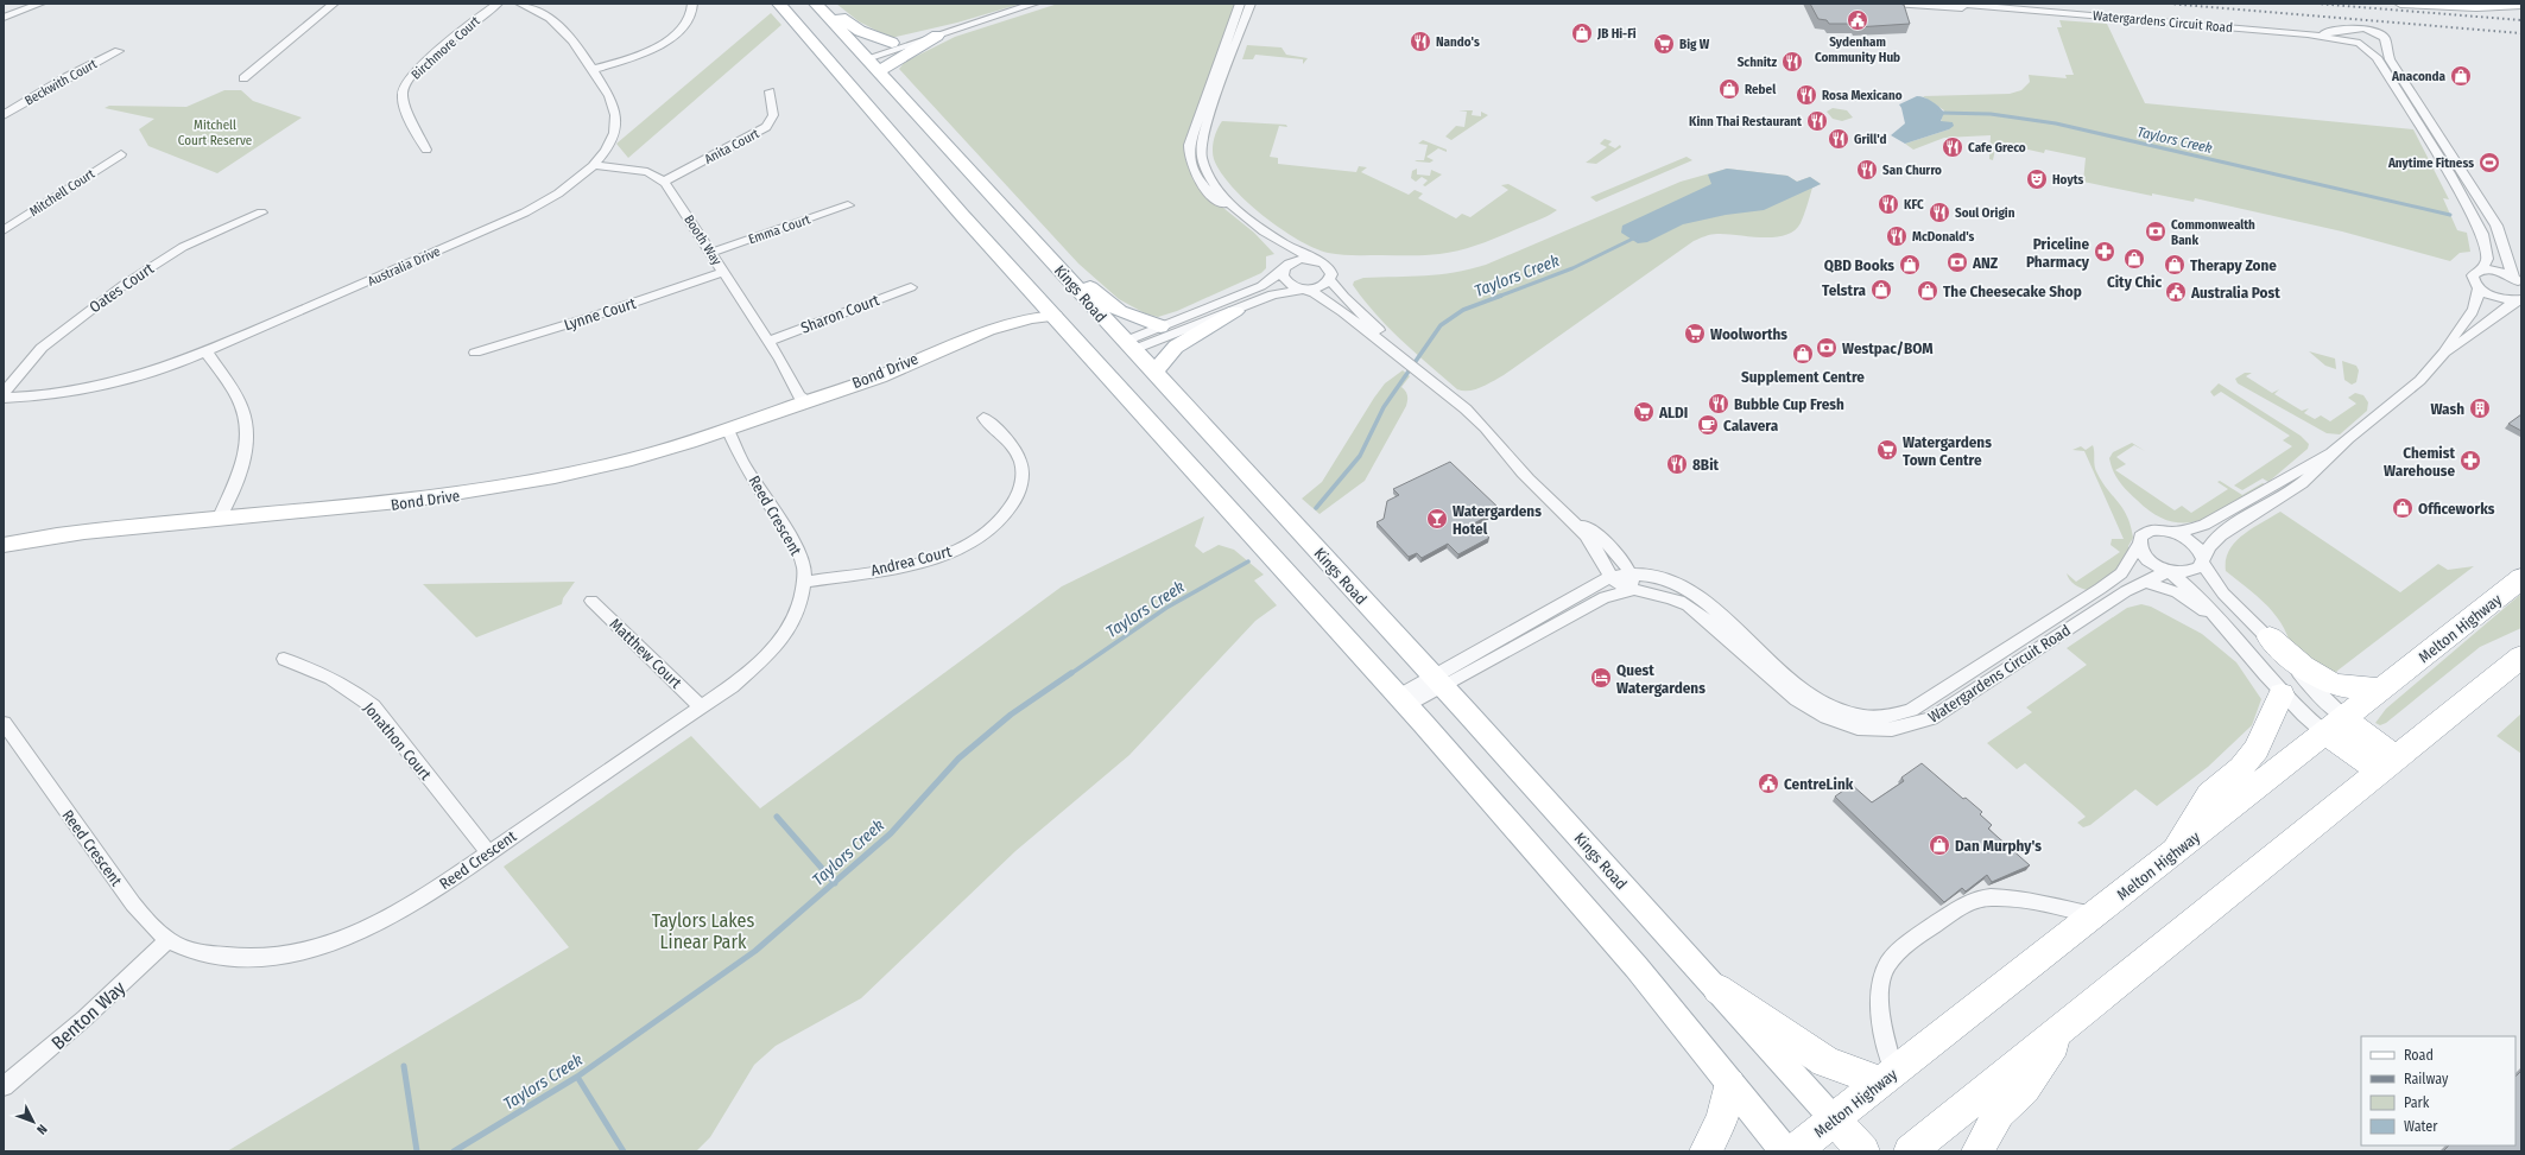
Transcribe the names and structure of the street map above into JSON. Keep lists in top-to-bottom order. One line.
{"streets":{"highway":["Kings Road","Melton Highway"],"street":["Watergardens Circuit Road","Birchmore Court","Beckwith Court","Anita Court","Mitchell Court","Emma Court","Booth Way","Australia Drive","Oates Court","Lynne Court","Sharon Court","Bond Drive","Reed Crescent","Andrea Court","Matthew Court","Jonathon Court","Benton Way"]},"crossings":[["Anita Court","Booth Way"],["Emma Court","Booth Way"],["Booth Way","Australia Drive"],["Booth Way","Lynne Court"],["Booth Way","Sharon Court"],["Booth Way","Bond Drive"],["Kings Road","Melton Highway"],["Bond Drive","Reed Crescent"],["Reed Crescent","Andrea Court"],["Reed Crescent","Matthew Court"],["Reed Crescent","Jonathon Court"],["Reed Crescent","Benton Way"]],"water":["Taylors Creek"],"parks":["Mitchell Court Reserve","Taylors Lakes Linear Park"],"places":{"public building":["Sydenham Community Hub","Australia Post","CentreLink"],"shop":["JB Hi-Fi","Anaconda","Rebel","City Chic","QBD Books","Therapy Zone","Telstra","The Cheesecake Shop","Supplement Centre","Officeworks","Dan Murphy's"],"restaurant":["Nando's","Schnitz","Rosa Mexicano","Kinn Thai Restaurant","Grill'd","Cafe Greco","San Churro","KFC","Soul Origin","McDonald's","Bubble Cup Fresh","8Bit"],"supermarket":["Big W","Woolworths","ALDI","Watergardens Town Centre"],"sports":["Anytime Fitness"],"theatre":["Hoyts"],"bank":["Commonwealth Bank","ANZ","Westpac/BOM"],"pharmacy":["Priceline Pharmacy","Chemist Warehouse"],"building":["Wash"],"cafe":["Calavera"],"bar":["Watergardens Hotel"],"hotel":["Quest Watergardens"]},"legend":["Road","Railway","Park","Water"],"north":"bottom right"}
